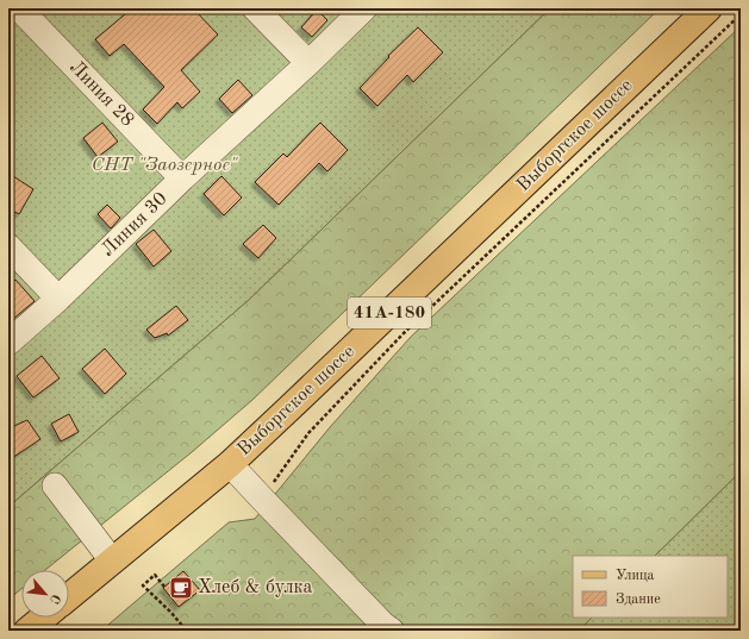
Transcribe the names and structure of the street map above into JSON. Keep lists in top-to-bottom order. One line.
{"streets":{"main road":["Выборгское шоссе","41А-180"],"street":["Линия 28","Линия 30"]},"crossings":[["Линия 28","Линия 30"]],"parks":["СНТ \"Заозерное\""],"places":{"cafe":["Хлеб & булка"]},"legend":["Улица","Здание"],"north":"bottom right"}
